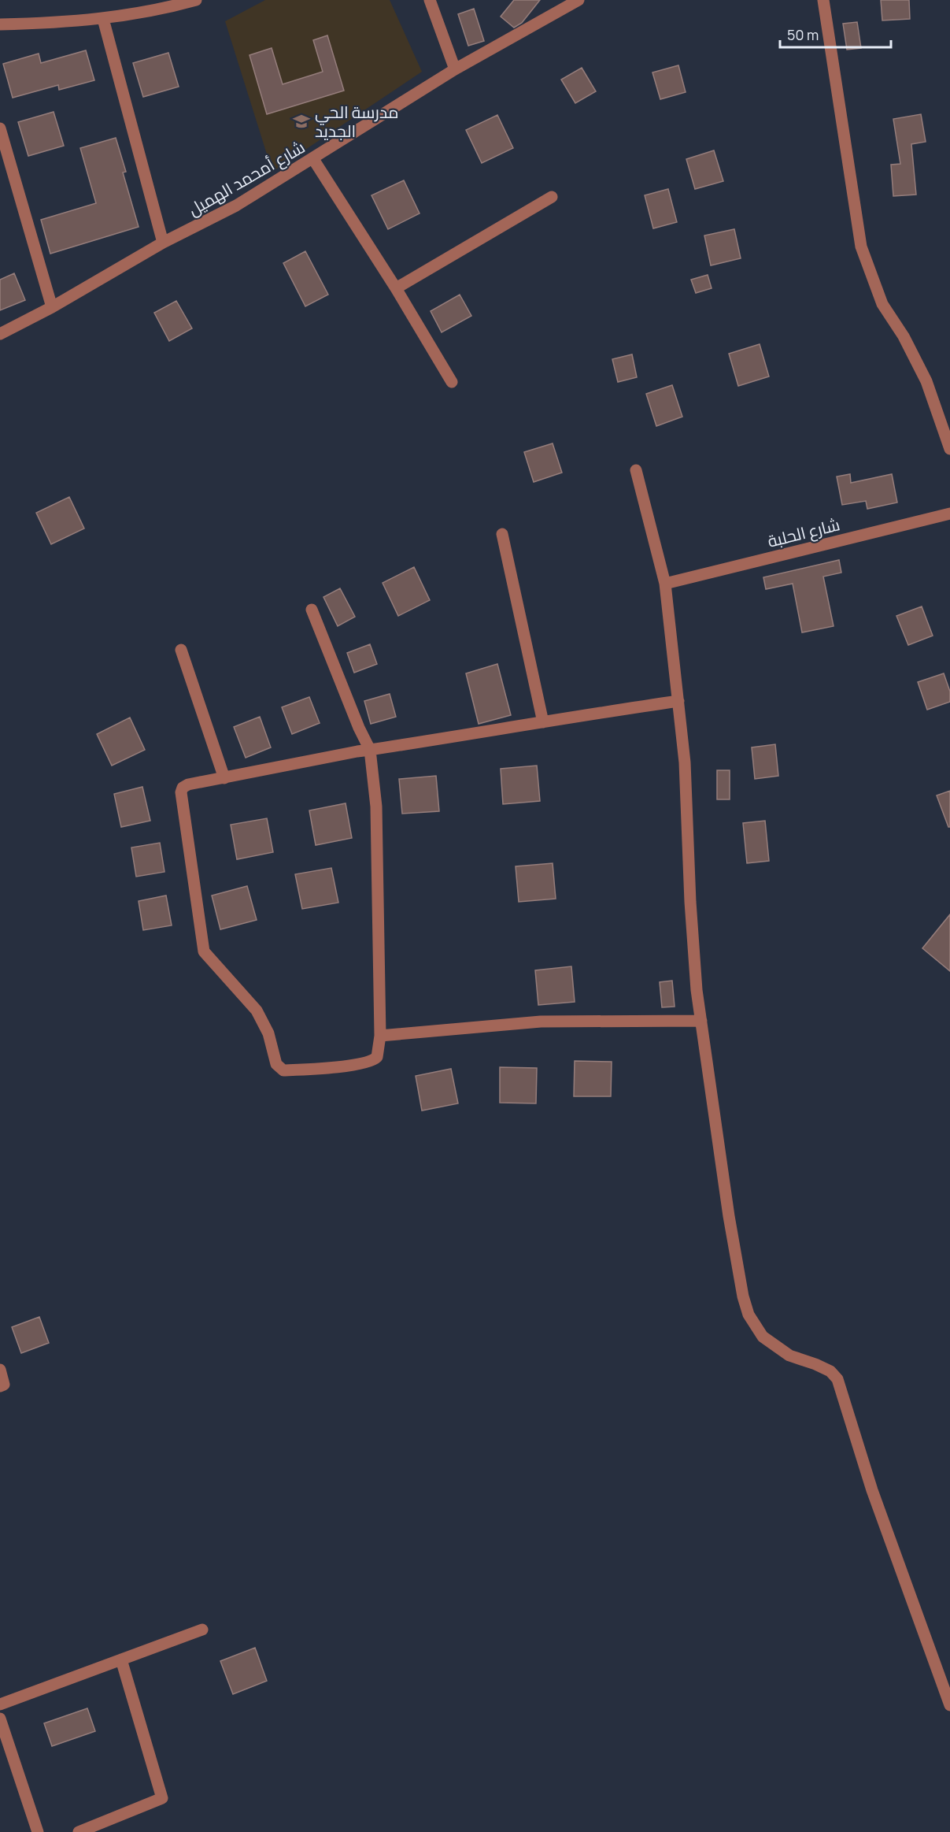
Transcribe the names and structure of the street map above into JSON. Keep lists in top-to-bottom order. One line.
{"streets":{"street":["شارع أمحمد الهميل","شارع الحلبة"]},"places":{"school or university":["مدرسة الحي الجديد"]},"scale_bar":"50 m"}
